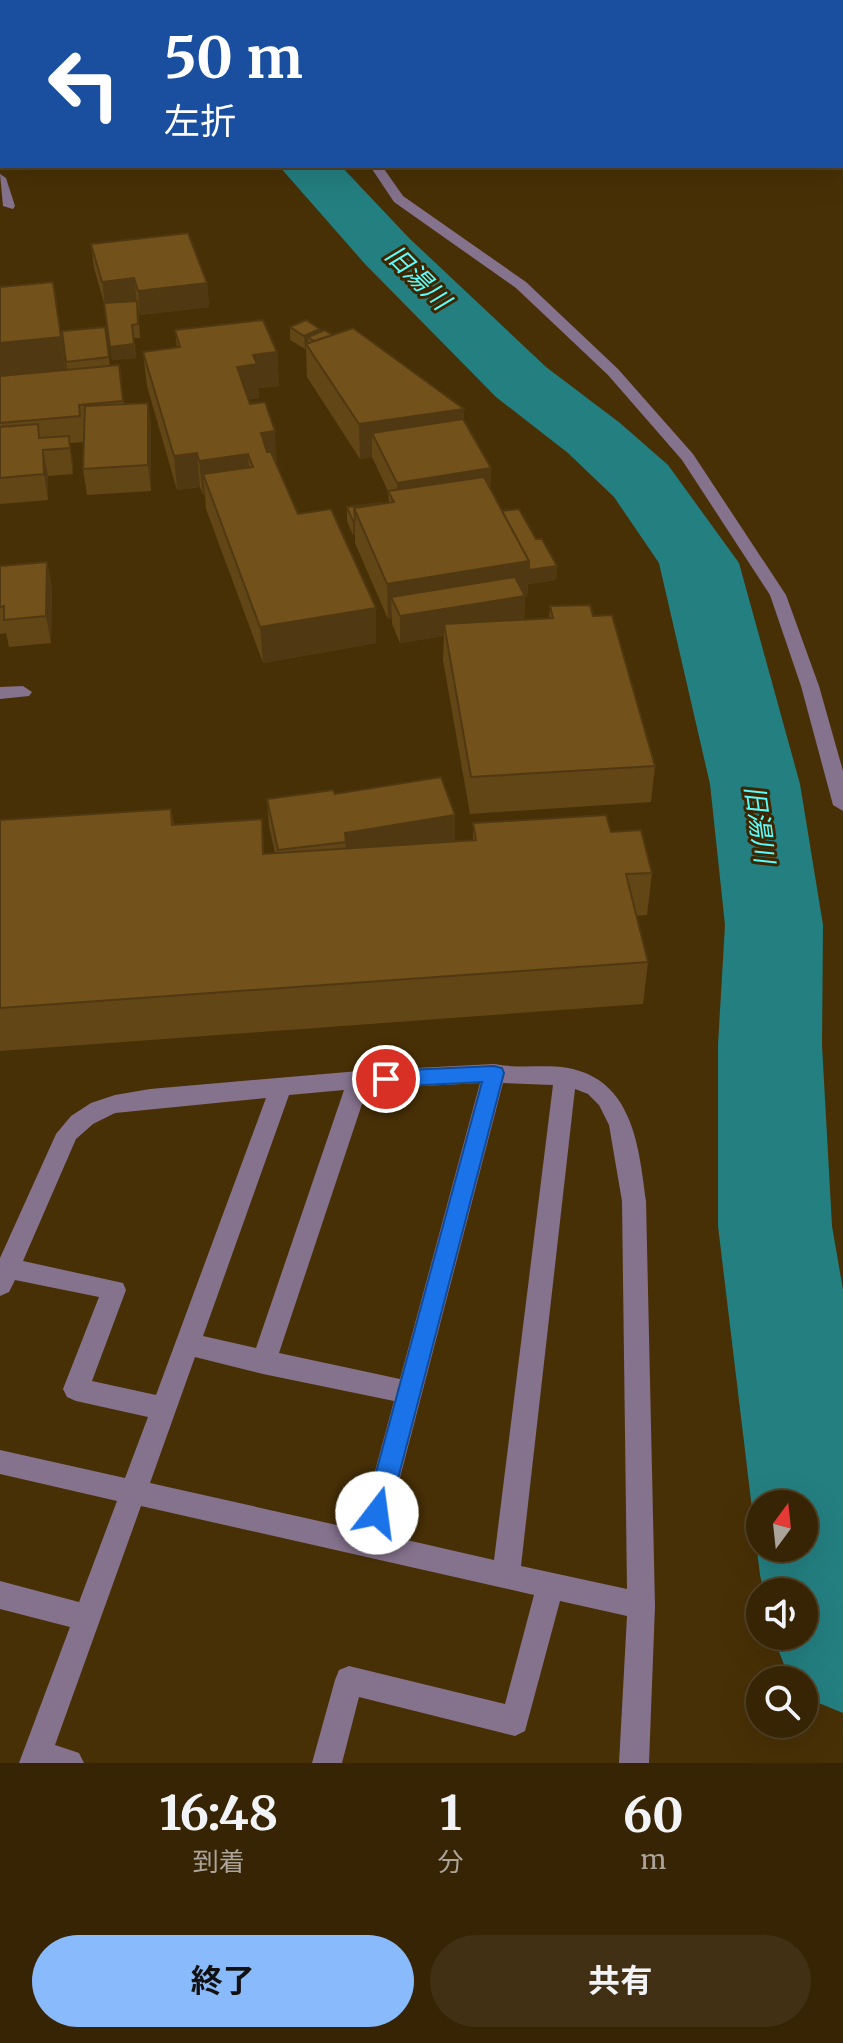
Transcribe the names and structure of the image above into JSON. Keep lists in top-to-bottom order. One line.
{"water":["旧湯川"],"north":"top","page":{"turn":["50 m","左折"],"eta":["16:48","到着","1","分","60","m"],"buttons":["終了","共有"]}}
